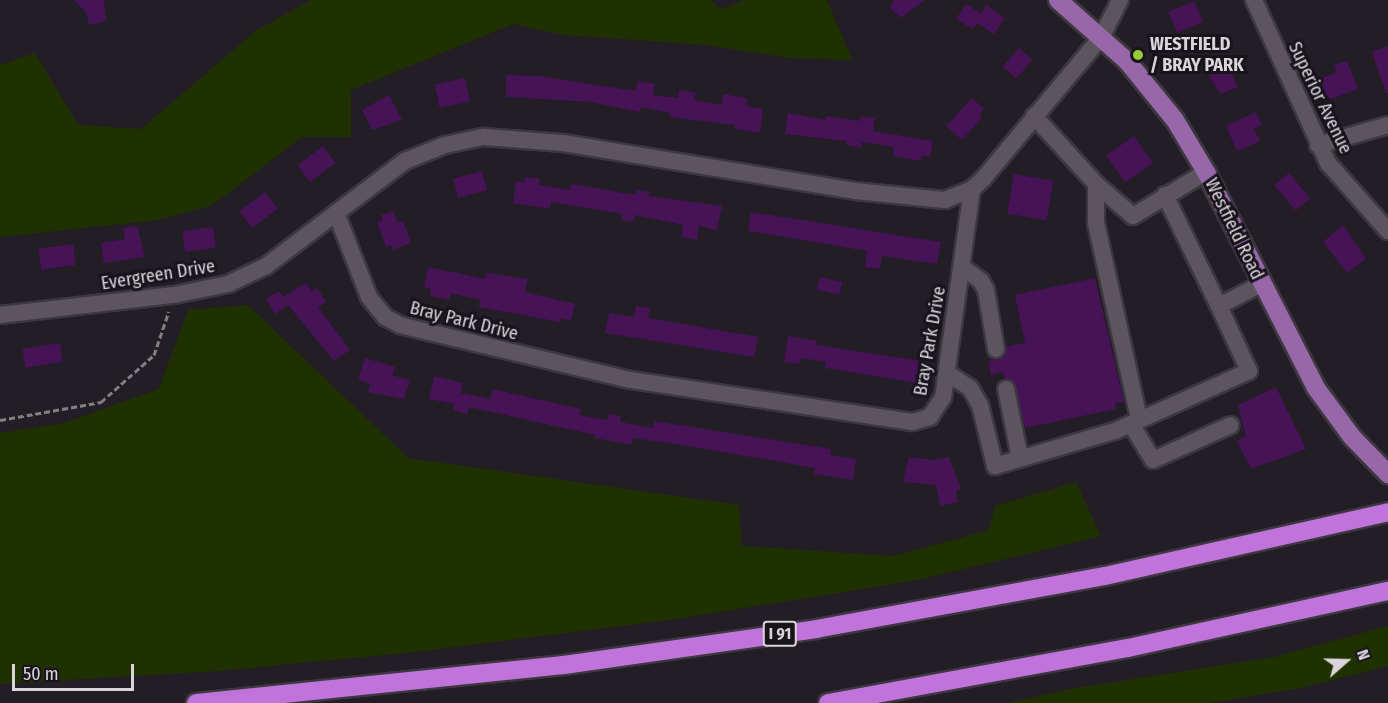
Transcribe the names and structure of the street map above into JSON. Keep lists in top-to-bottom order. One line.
{"streets":{"highway":["I 91"],"main road":["Westfield Road"],"street":["Superior Avenue","Evergreen Drive","Bray Park Drive"]},"crossings":[["Evergreen Drive","Bray Park Drive"]],"places":["WESTFIELD / BRAY PARK"],"scale_bar":"50 m","north":"right"}
